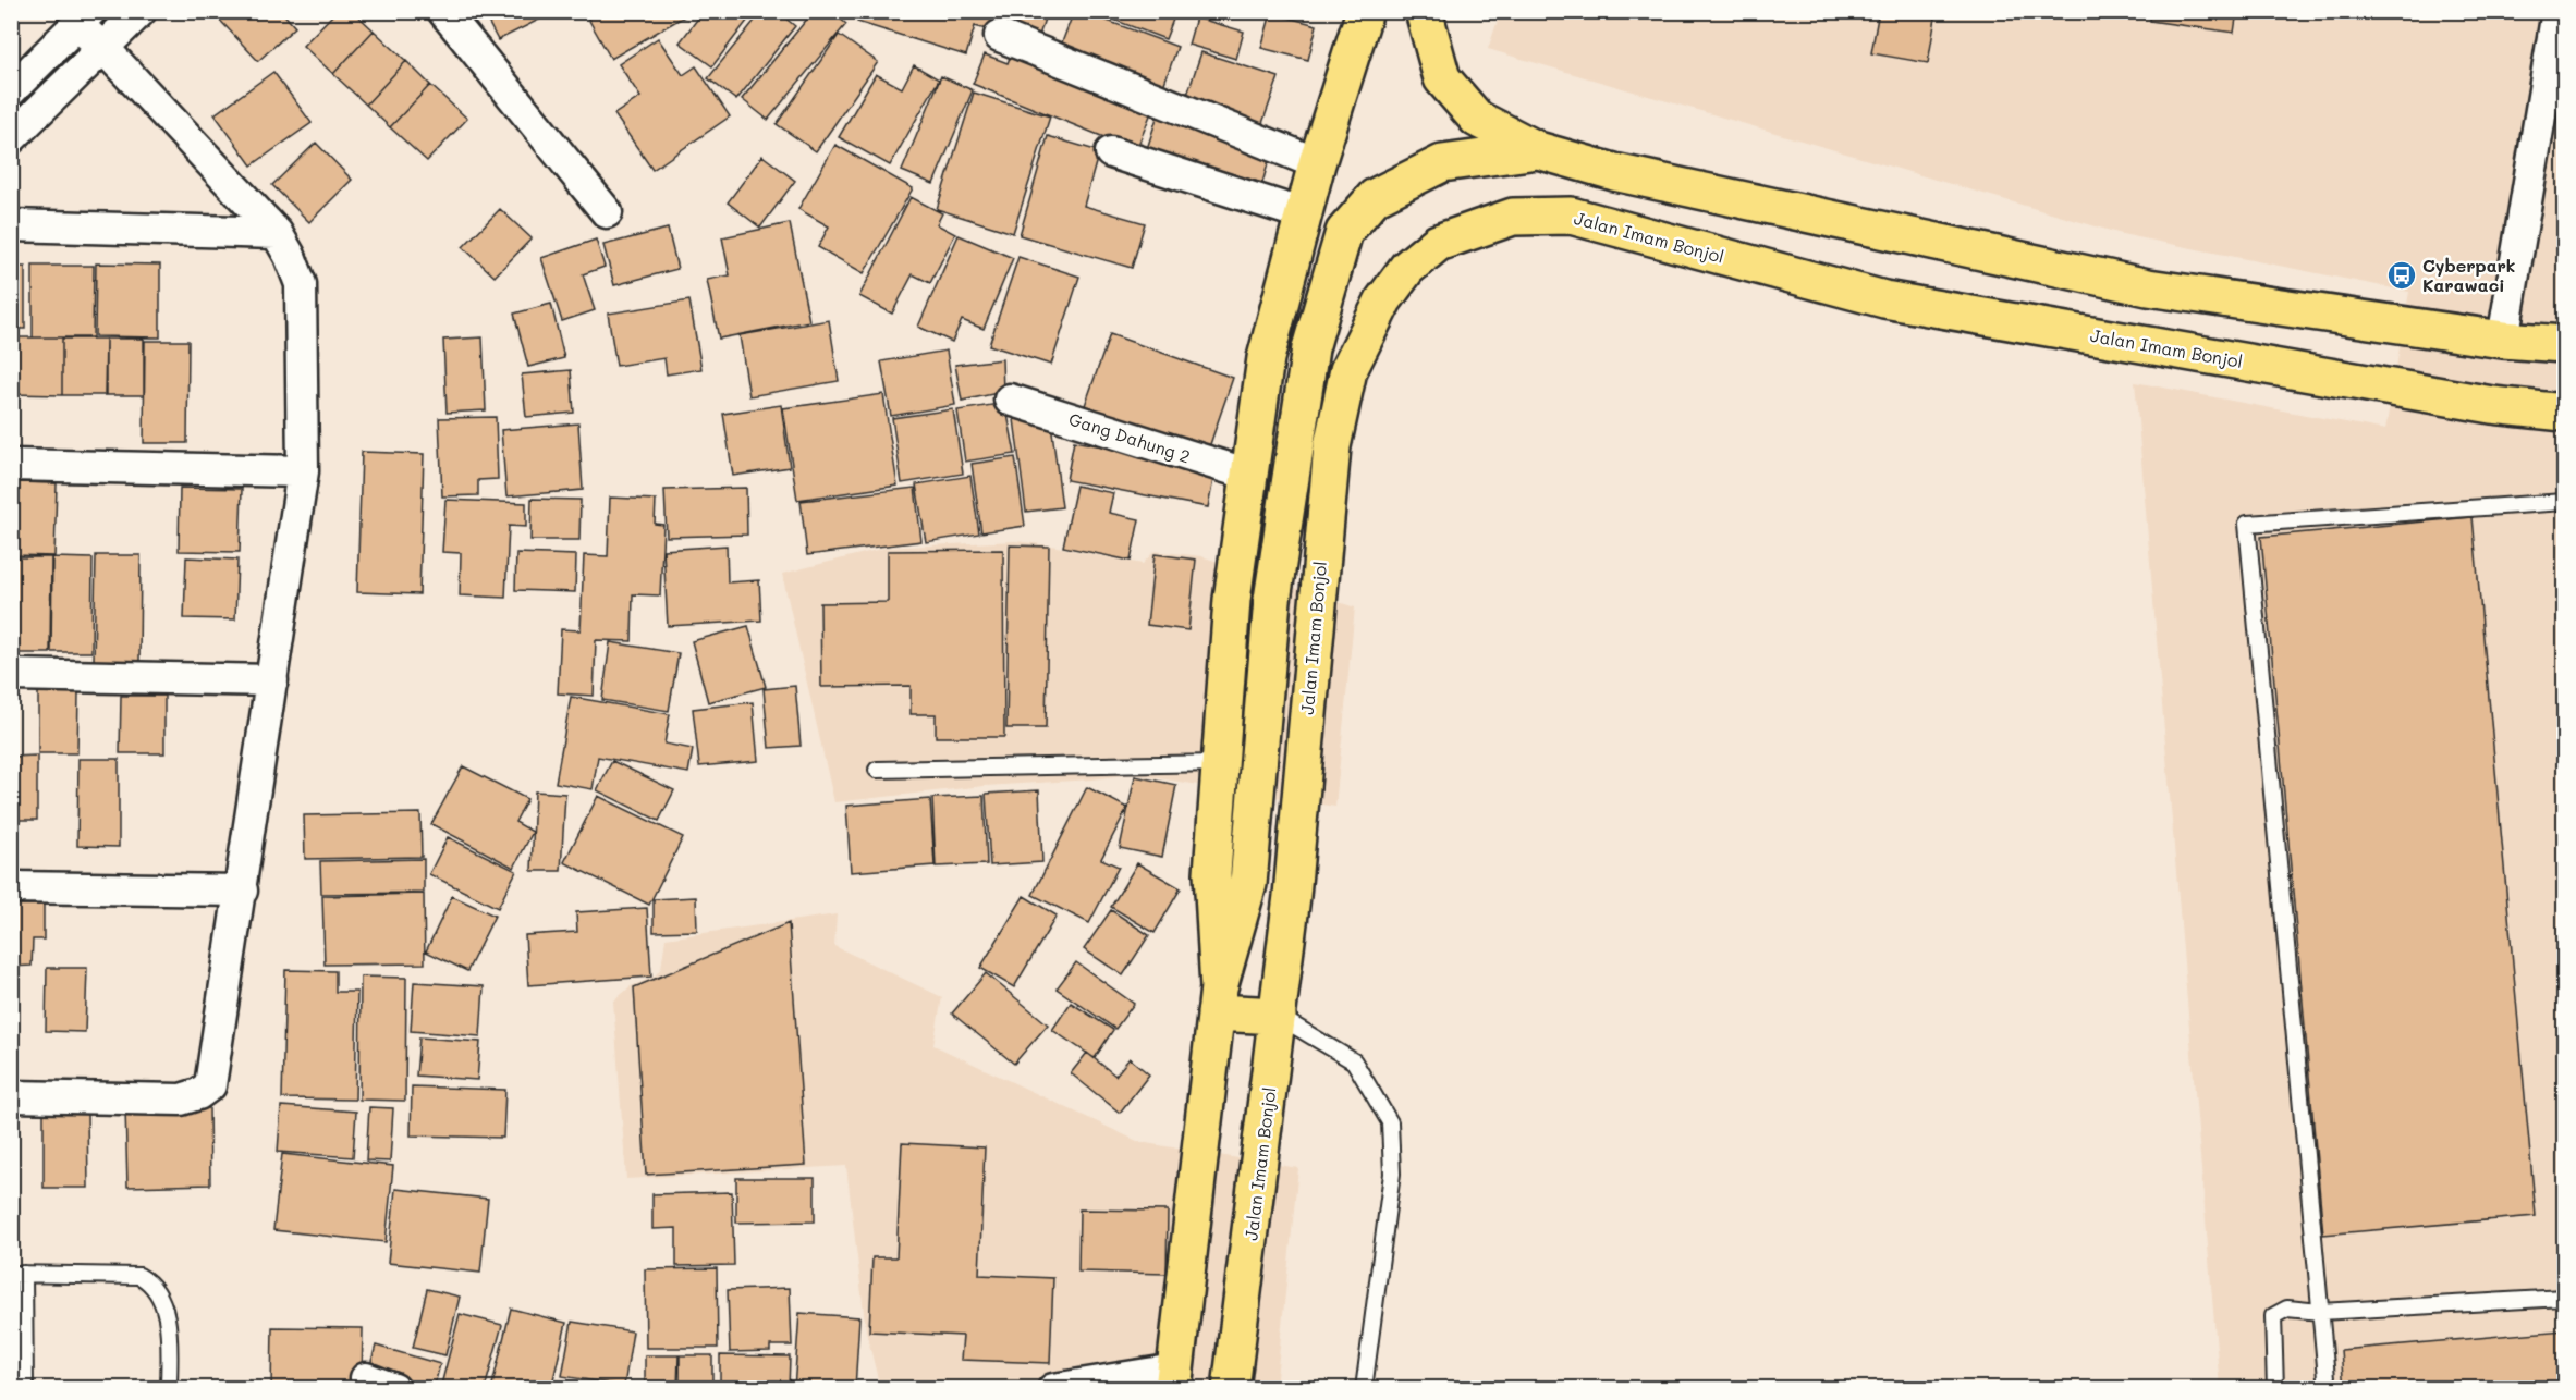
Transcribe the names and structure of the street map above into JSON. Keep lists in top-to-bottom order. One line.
{"streets":{"main road":["Jalan Imam Bonjol"],"street":["Gang Dahung 2"]},"places":{"bus stop":["Cyberpark Karawaci"]}}
